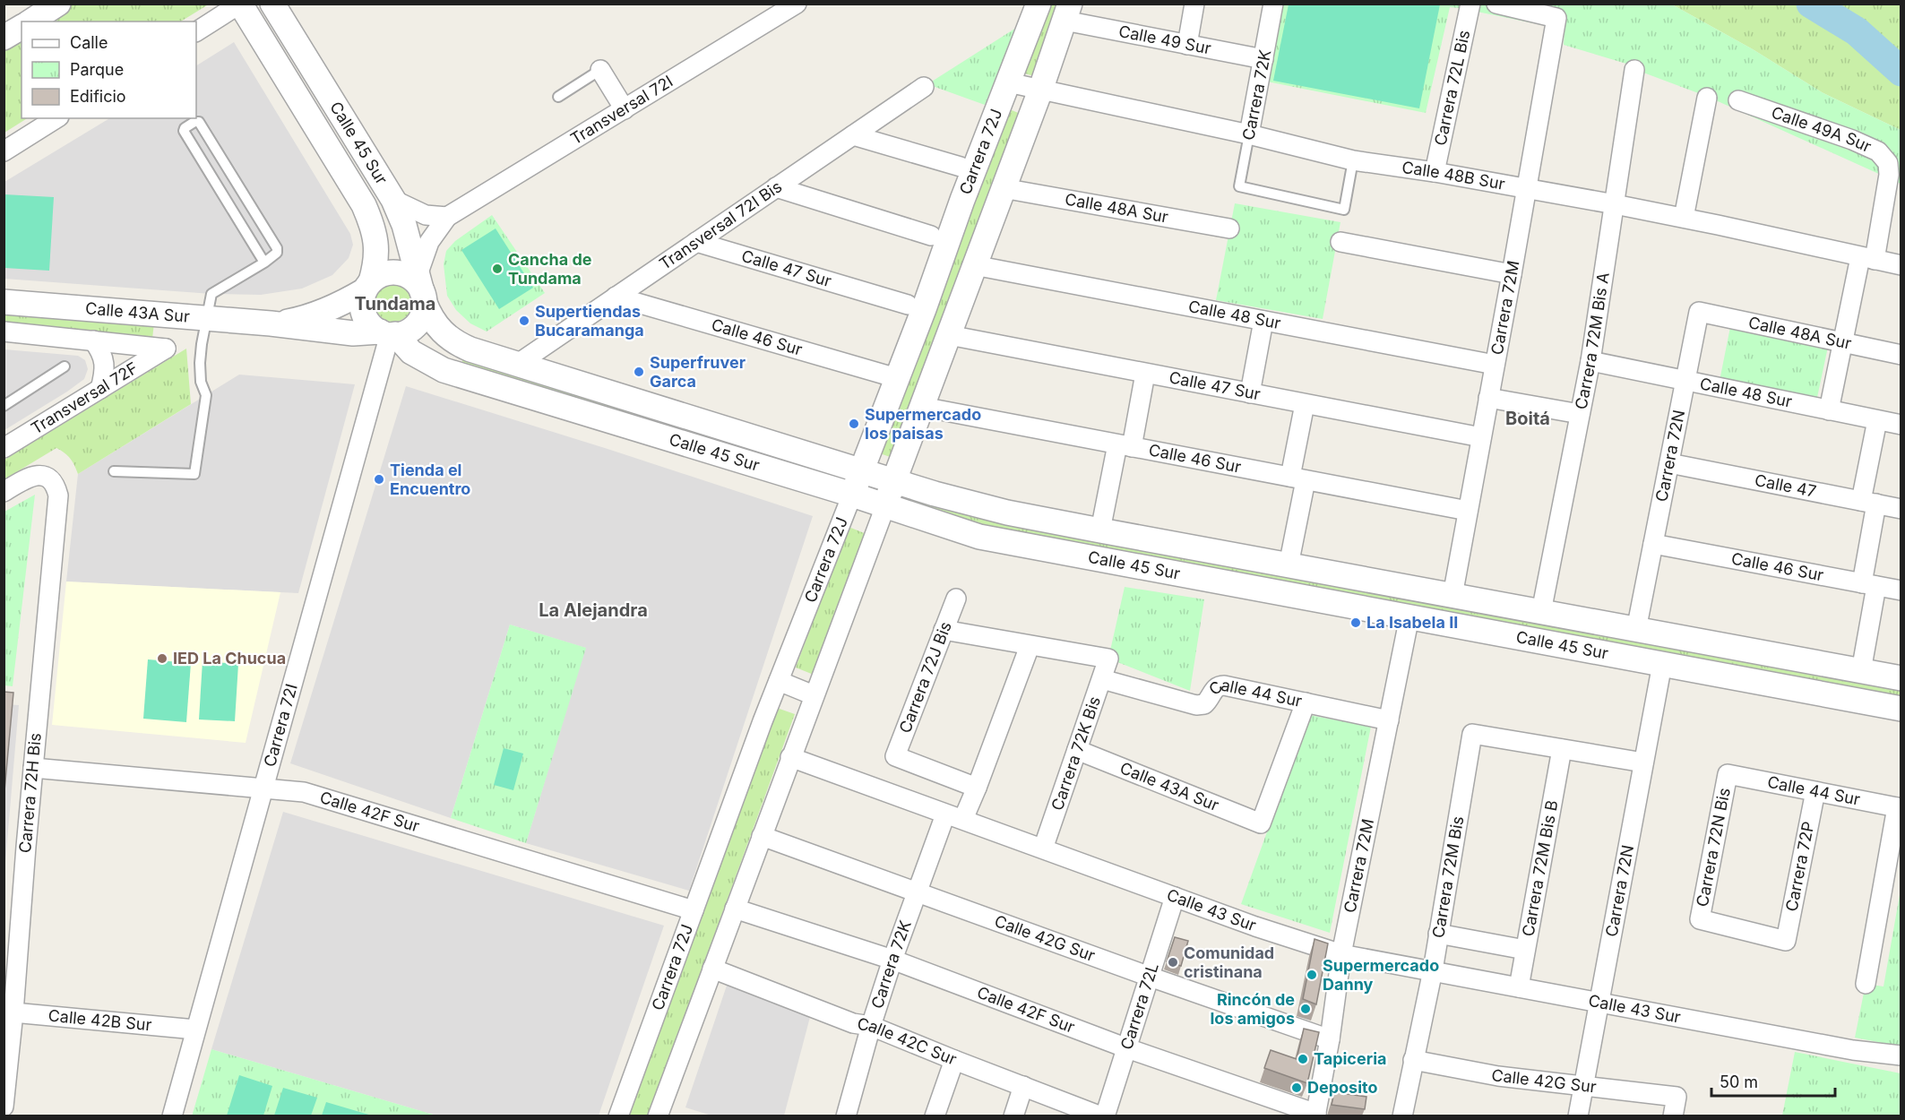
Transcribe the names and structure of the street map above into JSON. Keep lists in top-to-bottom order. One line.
{"streets":{"street":["Calle 49 Sur","Carrera 72L Bis","Carrera 72K","Transversal 72I","Calle 49A Sur","Calle 45 Sur","Carrera 72J","Calle 48B Sur","Calle 48A Sur","Transversal 72I Bis","Calle 47 Sur","Carrera 72M","Calle 43A Sur","Calle 48 Sur","Calle 46 Sur","Carrera 72M Bis A","Transversal 72F","Carrera 72N","Calle 47","Carrera 72J Bis","Calle 44 Sur","Carrera 72I","Carrera 72K Bis","Carrera 72H Bis","Calle 42F Sur","Carrera 72N Bis","Carrera 72P","Carrera 72M Bis B","Carrera 72M Bis","Calle 43 Sur","Calle 42G Sur","Carrera 72L","Calle 42B Sur","Calle 42C Sur"]},"crossings":[["Calle 49 Sur","Carrera 72K"],["Calle 49 Sur","Carrera 72J"],["Carrera 72L Bis","Calle 48B Sur"],["Carrera 72K","Calle 48B Sur"],["Carrera 72K","Carrera 72J Bis"],["Carrera 72K","Carrera 72K Bis"],["Carrera 72K","Calle 42F Sur"],["Carrera 72K","Calle 43 Sur"],["Carrera 72K","Calle 42G Sur"],["Carrera 72K","Calle 42C Sur"],["Transversal 72I","Calle 45 Sur"],["Transversal 72I","Calle 43A Sur"],["Transversal 72I","Carrera 72I"],["Calle 49A Sur","Calle 48B Sur"],["Calle 45 Sur","Carrera 72J"],["Calle 45 Sur","Transversal 72I Bis"],["Calle 45 Sur","Carrera 72M"],["Calle 45 Sur","Calle 43A Sur"],["Calle 45 Sur","Carrera 72M Bis A"],["Calle 45 Sur","Carrera 72N"],["Calle 45 Sur","Carrera 72I"],["Carrera 72J","Calle 48B Sur"],["Carrera 72J","Calle 48A Sur"],["Carrera 72J","Calle 47 Sur"],["Carrera 72J","Calle 48 Sur"],["Carrera 72J","Calle 46 Sur"],["Carrera 72J","Calle 42F Sur"],["Carrera 72J","Calle 43 Sur"],["Carrera 72J","Calle 42G Sur"],["Carrera 72J","Calle 42C Sur"],["Calle 48B Sur","Carrera 72M"],["Calle 48B Sur","Carrera 72M Bis A"],["Calle 48A Sur","Carrera 72N"],["Transversal 72I Bis","Calle 47 Sur"],["Transversal 72I Bis","Calle 46 Sur"],["Calle 47 Sur","Carrera 72M"],["Carrera 72M","Calle 48 Sur"],["Carrera 72M","Calle 46 Sur"],["Carrera 72M","Calle 44 Sur"],["Carrera 72M","Calle 42F Sur"],["Carrera 72M","Calle 43 Sur"],["Carrera 72M","Calle 42G Sur"],["Calle 43A Sur","Transversal 72F"],["Calle 43A Sur","Calle 44 Sur"],["Calle 43A Sur","Carrera 72I"],["Calle 43A Sur","Carrera 72K Bis"],["Calle 48 Sur","Carrera 72M Bis A"],["Calle 48 Sur","Carrera 72N"],["Calle 46 Sur","Carrera 72N"],["Carrera 72N","Calle 47"],["Carrera 72N","Calle 43 Sur"],["Carrera 72N","Calle 42G Sur"],["Calle 44 Sur","Carrera 72K Bis"],["Calle 44 Sur","Carrera 72N Bis"],["Calle 44 Sur","Carrera 72P"],["Carrera 72I","Calle 42F Sur"],["Carrera 72I","Calle 42B Sur"],["Carrera 72K Bis","Calle 43 Sur"],["Carrera 72H Bis","Calle 42F Sur"],["Carrera 72H Bis","Calle 42B Sur"],["Calle 42F Sur","Carrera 72L"],["Carrera 72N Bis","Carrera 72P"],["Carrera 72M Bis B","Carrera 72M Bis"],["Carrera 72M Bis B","Calle 43 Sur"],["Carrera 72M Bis","Calle 43 Sur"],["Carrera 72M Bis","Calle 42G Sur"],["Calle 43 Sur","Carrera 72L"],["Calle 42G Sur","Carrera 72L"],["Carrera 72L","Calle 42C Sur"]],"districts":["Tundama","Boitá","La Alejandra"],"places":["Cancha de Tundama","Supertiendas Bucaramanga","Superfruver Garca","Supermercado los paisas","Tienda el Encuentro","La Isabela II","IED La Chucua","Comunidad cristinana","Supermercado Danny","Rincón de los amigos","Tapiceria","Deposito"],"legend":["Calle","Parque","Edificio"],"scale_bar":"50 m"}
